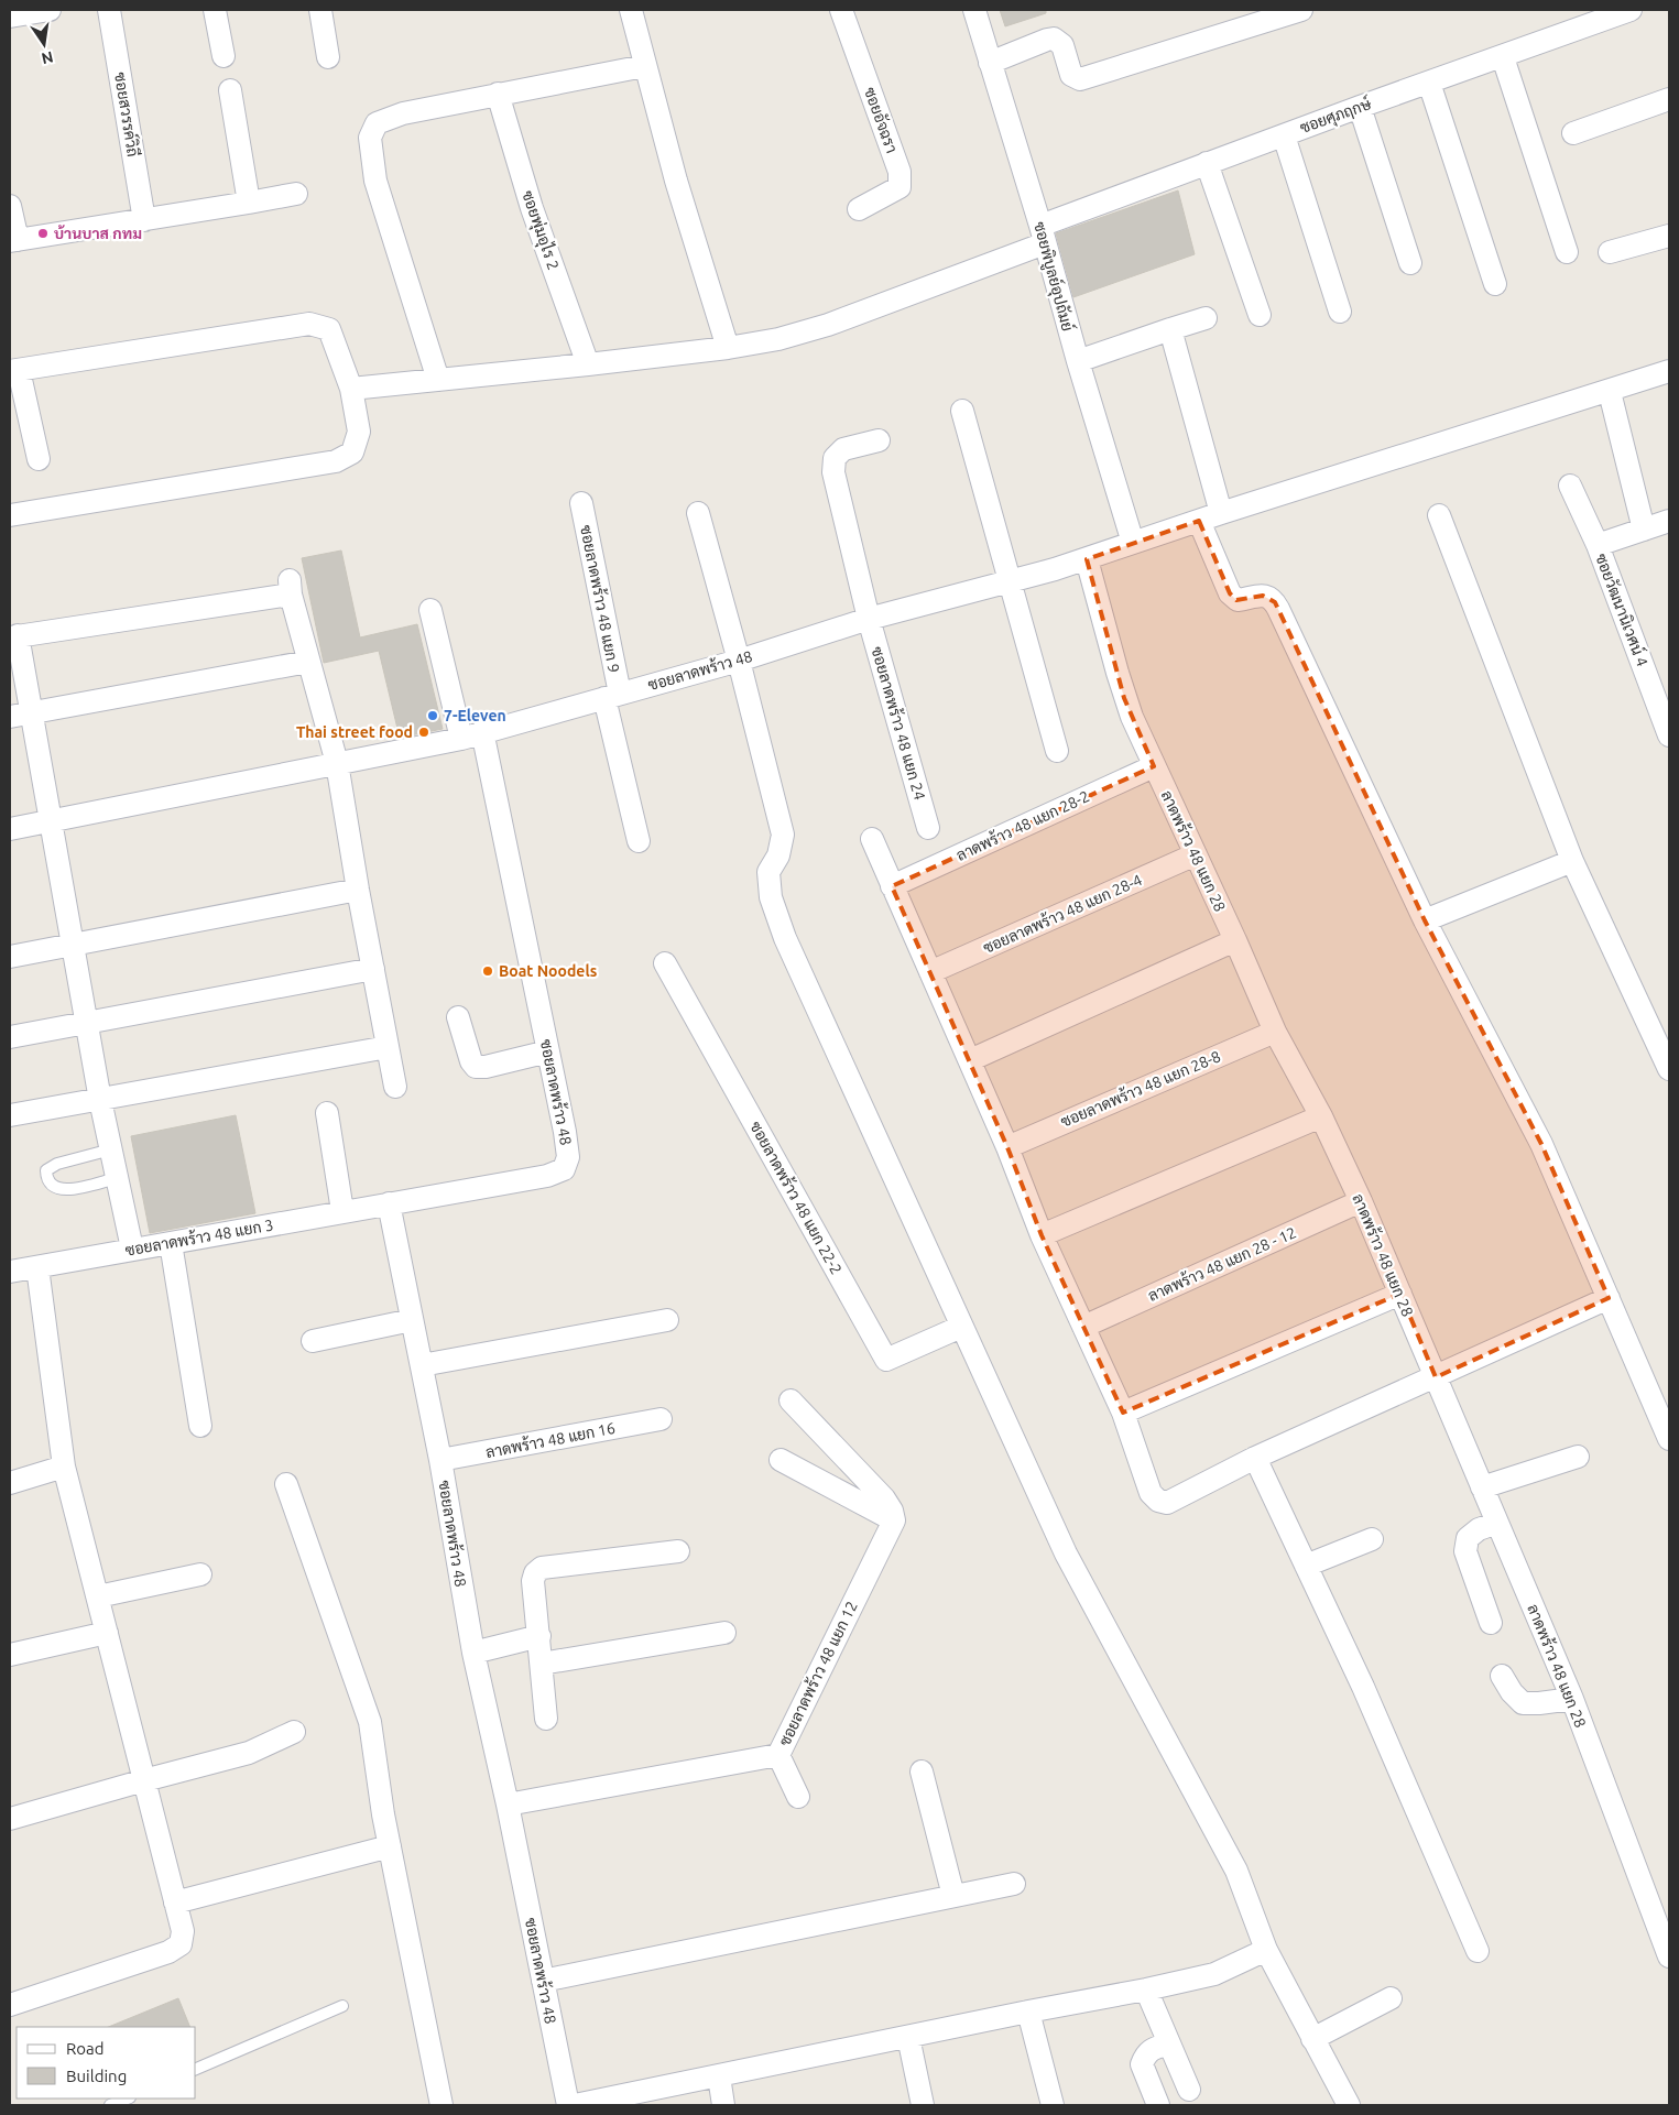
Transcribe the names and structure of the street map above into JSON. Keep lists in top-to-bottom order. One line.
{"streets":{"street":["ซอยสวรรค์วิถี","ซอยศุภฤกษ์","ซอยอัจฉรา","ซอยพุ่มอุไร 2","ซอยพิบูลย์อุปถัมย์","ซอยลาดพร้าว 48 แยก 9","ซอยวัฒนานิเวศน์ 4","ซอยลาดพร้าว 48","ซอยลาดพร้าว 48 แยก 24","ลาดพร้าว 48 แยก 28-2","ลาดพร้าว 48 แยก 28","ซอยลาดพร้าว 48 แยก 28-4","ซอยลาดพร้าว 48 แยก 28-8","ซอยลาดพร้าว 48 แยก 22-2","ซอยลาดพร้าว 48 แยก 3","ลาดพร้าว 48 แยก 28 - 12","ลาดพร้าว 48 แยก 16","ซอยลาดพร้าว 48 แยก 12"]},"crossings":[["ซอยศุภฤกษ์","ซอยพุ่มอุไร 2"],["ซอยศุภฤกษ์","ซอยพิบูลย์อุปถัมย์"],["ซอยพิบูลย์อุปถัมย์","ซอยลาดพร้าว 48"],["ซอยลาดพร้าว 48 แยก 9","ซอยลาดพร้าว 48"],["ซอยลาดพร้าว 48","ซอยลาดพร้าว 48 แยก 24"],["ซอยลาดพร้าว 48","ลาดพร้าว 48 แยก 28"],["ซอยลาดพร้าว 48","ซอยลาดพร้าว 48 แยก 3"],["ซอยลาดพร้าว 48","ลาดพร้าว 48 แยก 16"],["ซอยลาดพร้าว 48","ซอยลาดพร้าว 48 แยก 12"],["ลาดพร้าว 48 แยก 28-2","ลาดพร้าว 48 แยก 28"],["ลาดพร้าว 48 แยก 28","ซอยลาดพร้าว 48 แยก 28-4"],["ลาดพร้าว 48 แยก 28","ซอยลาดพร้าว 48 แยก 28-8"],["ลาดพร้าว 48 แยก 28","ลาดพร้าว 48 แยก 28 - 12"]],"places":["บ้านบาส กทม","7-Eleven","Thai street food","Boat Noodels"],"legend":["Road","Building"],"north":"bottom"}
